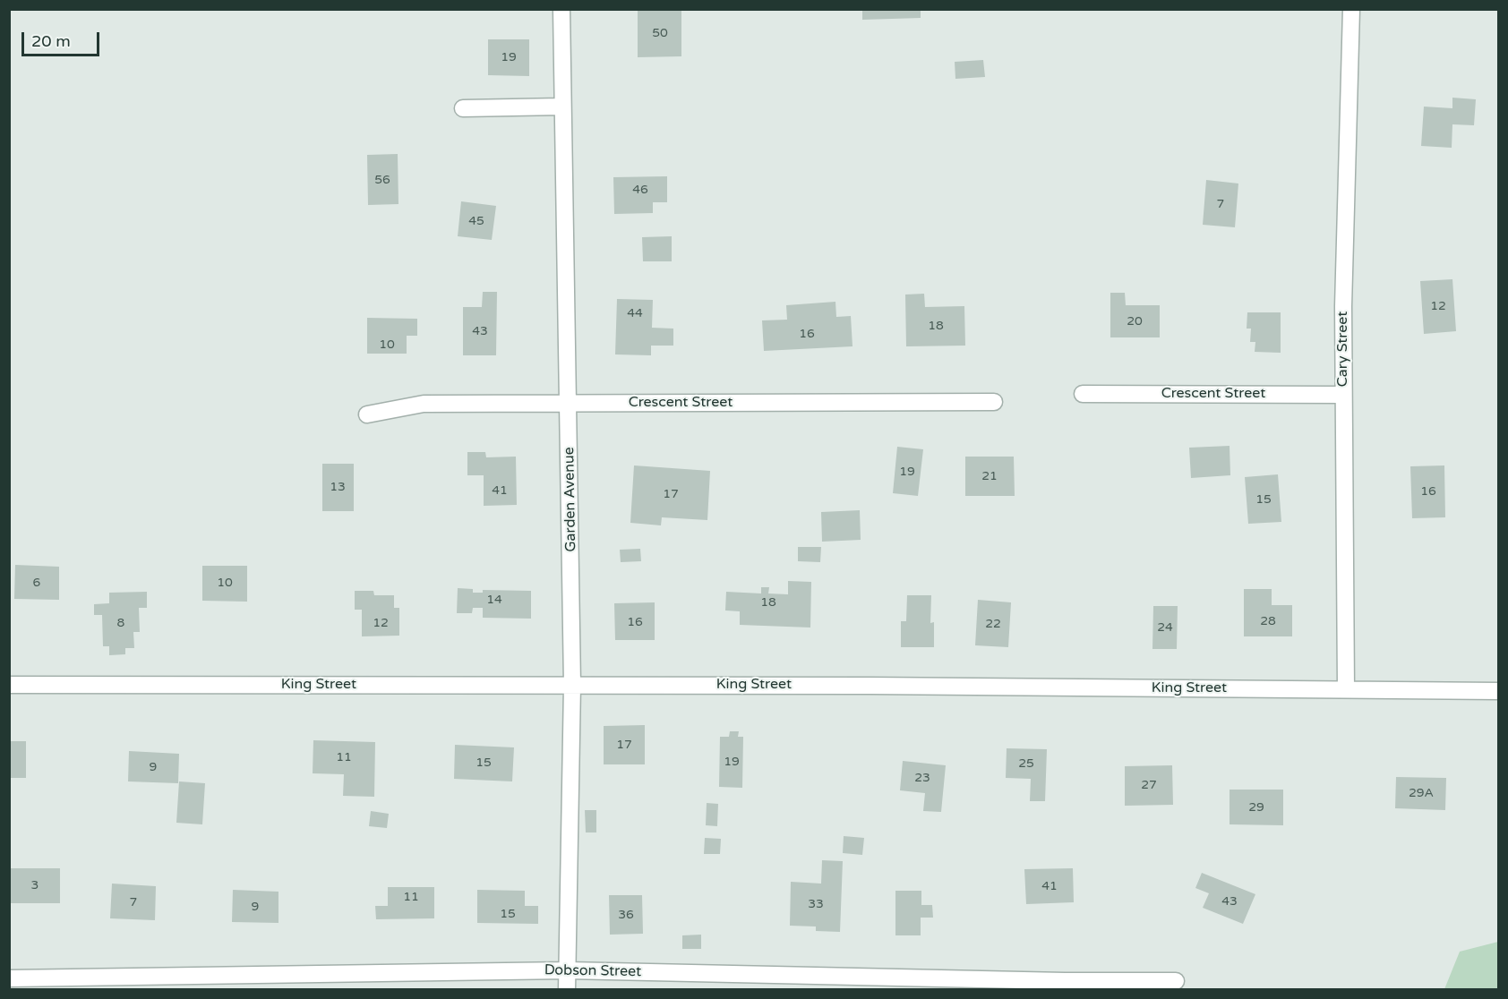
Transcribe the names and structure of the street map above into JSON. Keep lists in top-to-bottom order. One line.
{"streets":{"street":["Cary Street","Crescent Street","Garden Avenue","King Street","Dobson Street"]},"crossings":[["Cary Street","Crescent Street"],["Cary Street","King Street"],["Crescent Street","Garden Avenue"],["Garden Avenue","King Street"],["Garden Avenue","Dobson Street"]],"house_numbers":["50","19","56","46","7","45","12","44","20","18","43","16","10","19","21","13","41","16","17","15","6","10","14","18","28","16","8","12","22","24","17","11","19","15","25","9","23","27","29A","29","3","41","11","43","7","33","9","15","36"],"scale_bar":"20 m"}
